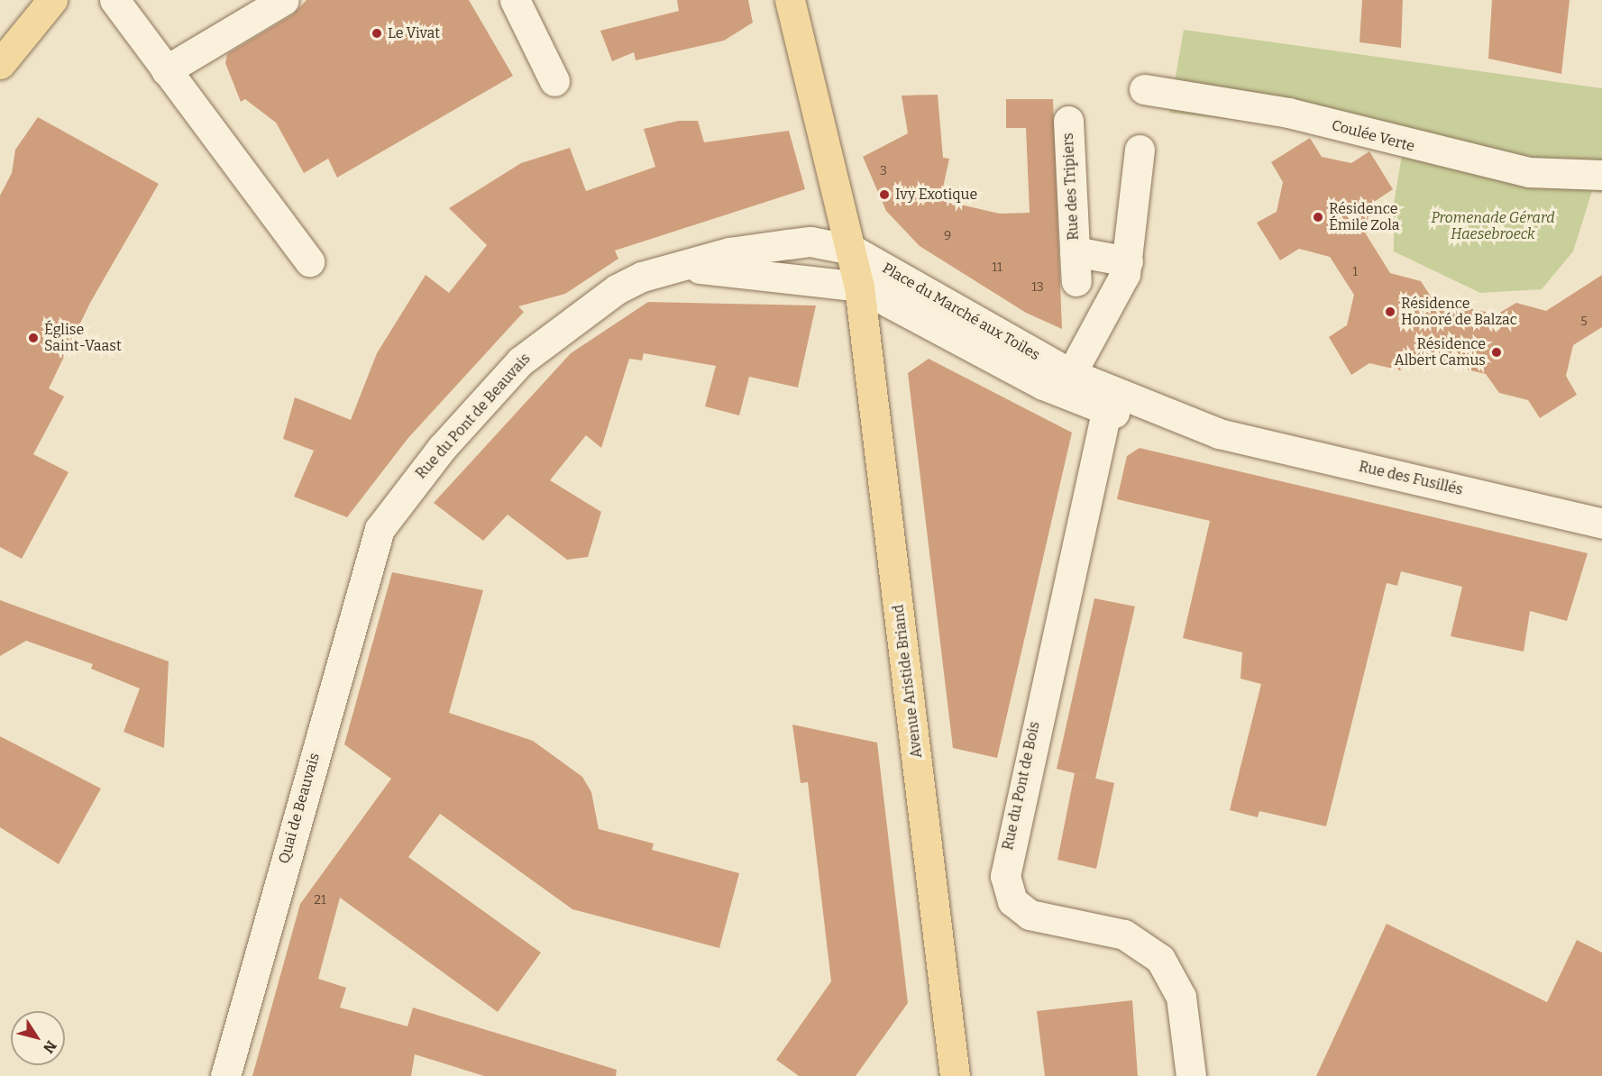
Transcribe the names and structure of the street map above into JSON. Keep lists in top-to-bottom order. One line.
{"streets":{"main road":["Place du Marché aux Toiles","Avenue Aristide Briand"],"street":["Coulée Verte","Rue des Tripiers","Rue du Pont de Beauvais","Rue des Fusillés","Rue du Pont de Bois","Quai de Beauvais"]},"crossings":[["Place du Marché aux Toiles","Rue du Pont de Beauvais"],["Place du Marché aux Toiles","Rue des Fusillés"],["Place du Marché aux Toiles","Avenue Aristide Briand"],["Rue du Pont de Beauvais","Quai de Beauvais"],["Rue des Fusillés","Rue du Pont de Bois"]],"parks":["Promenade Gérard Haesebroeck"],"places":["Le Vivat","Ivy Exotique","Résidence Émile Zola","Résidence Honoré de Balzac","Église Saint-Vaast","Résidence Albert Camus"],"house_numbers":["3","9","11","1","13","5","21"],"north":"bottom right"}
